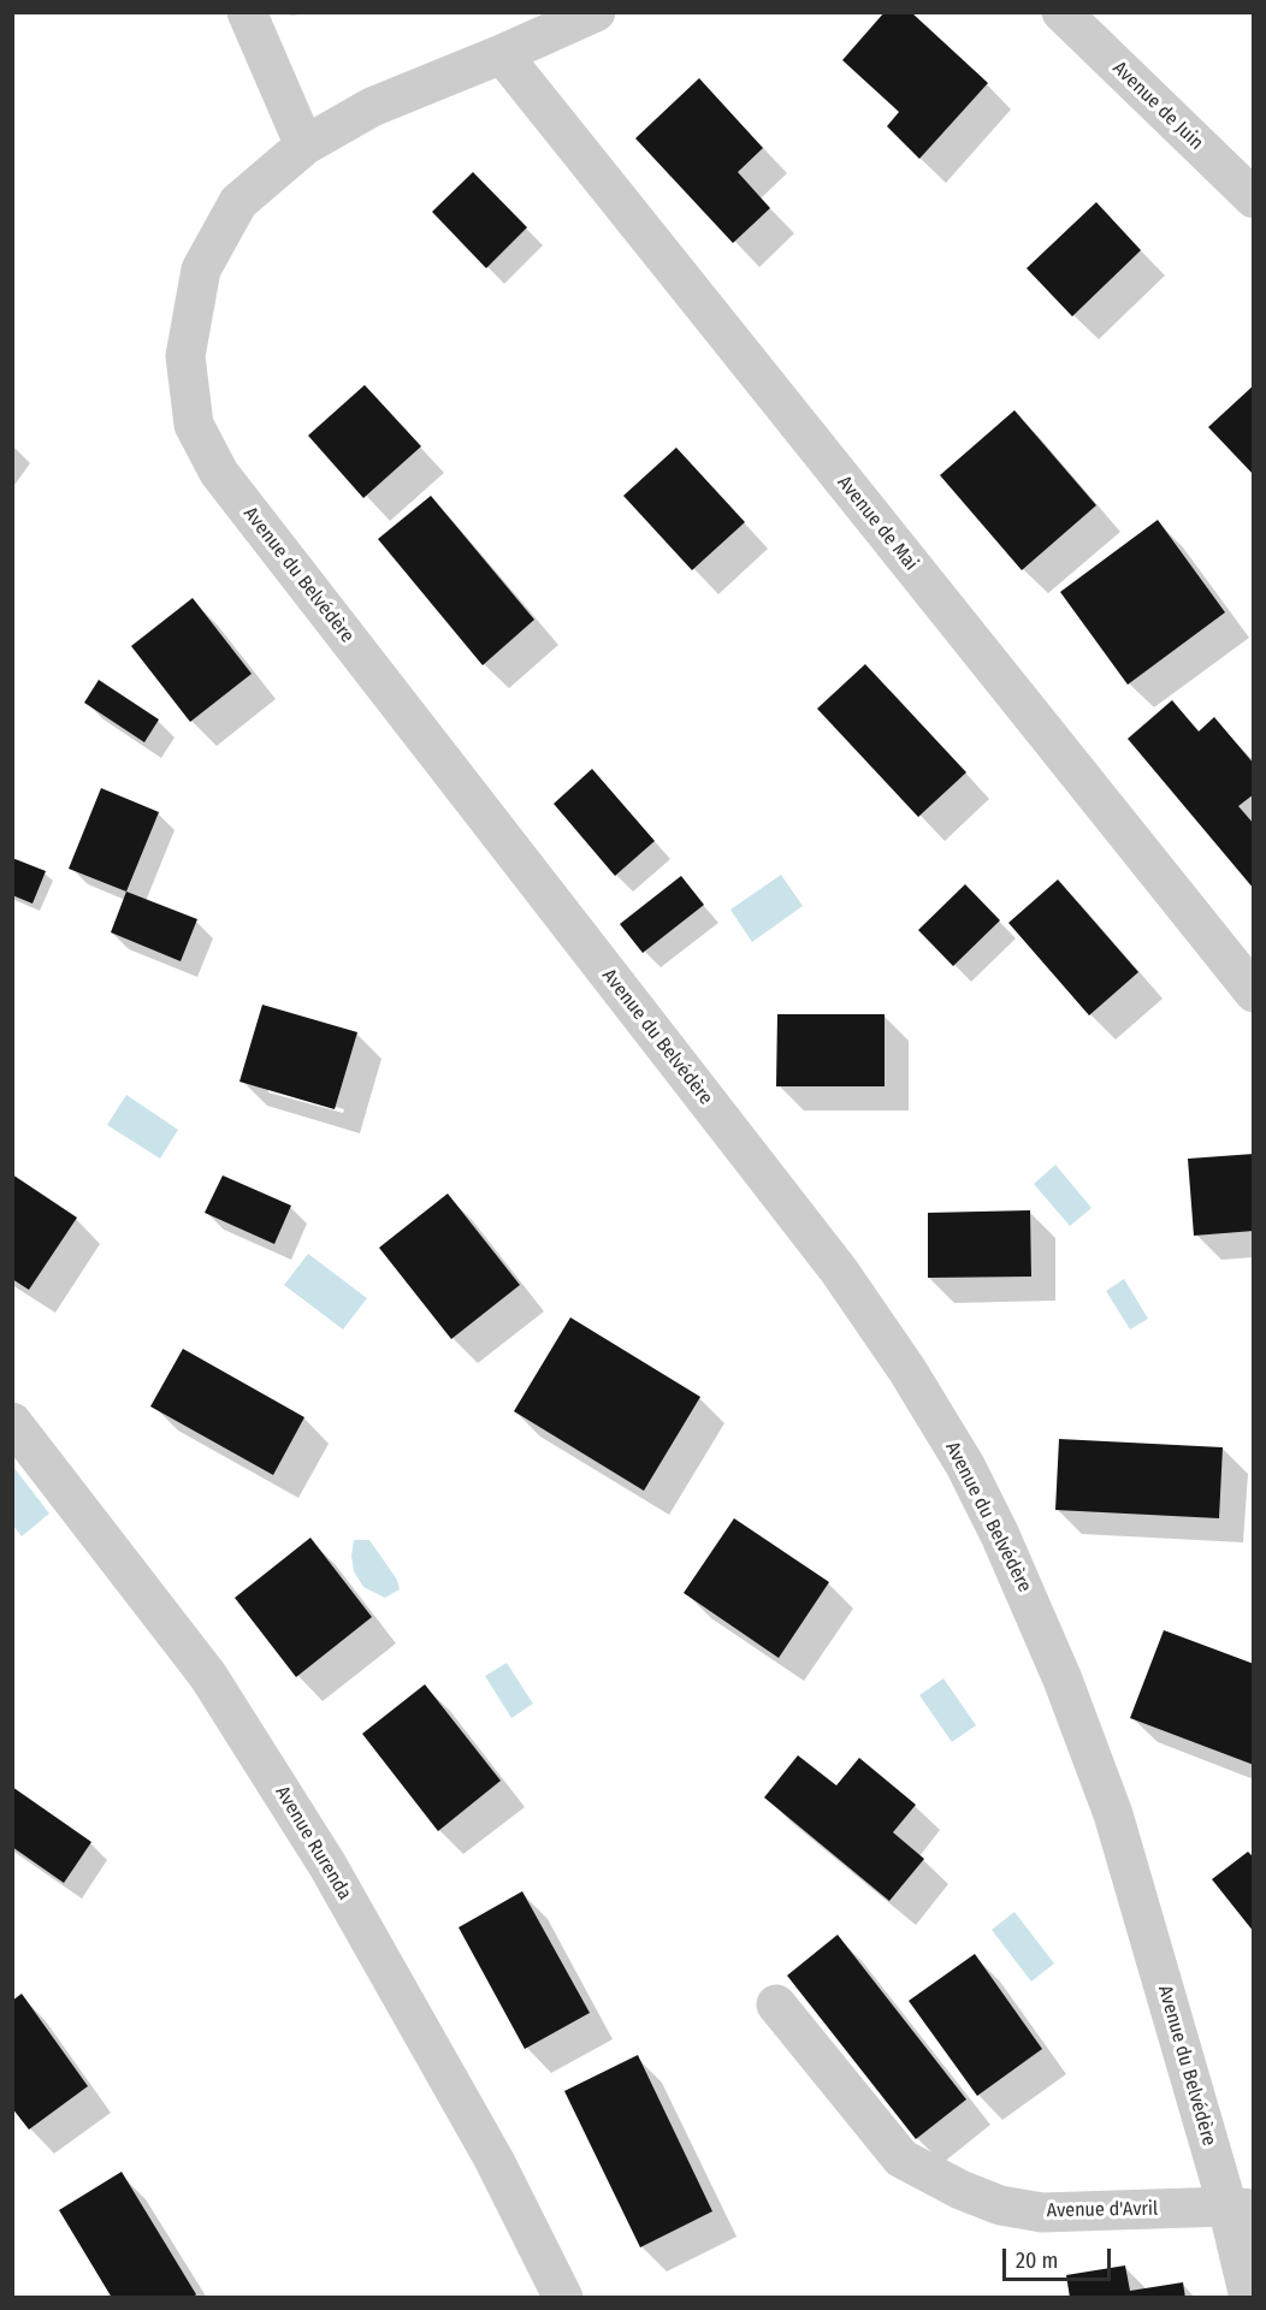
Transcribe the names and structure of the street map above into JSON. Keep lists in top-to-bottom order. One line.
{"streets":{"street":["Avenue de Juin","Avenue de Mai","Avenue du Belvédère","Avenue Rurenda","Avenue d'Avril"]},"crossings":[["Avenue de Mai","Avenue du Belvédère"],["Avenue du Belvédère","Avenue d'Avril"]],"scale_bar":"20 m"}
